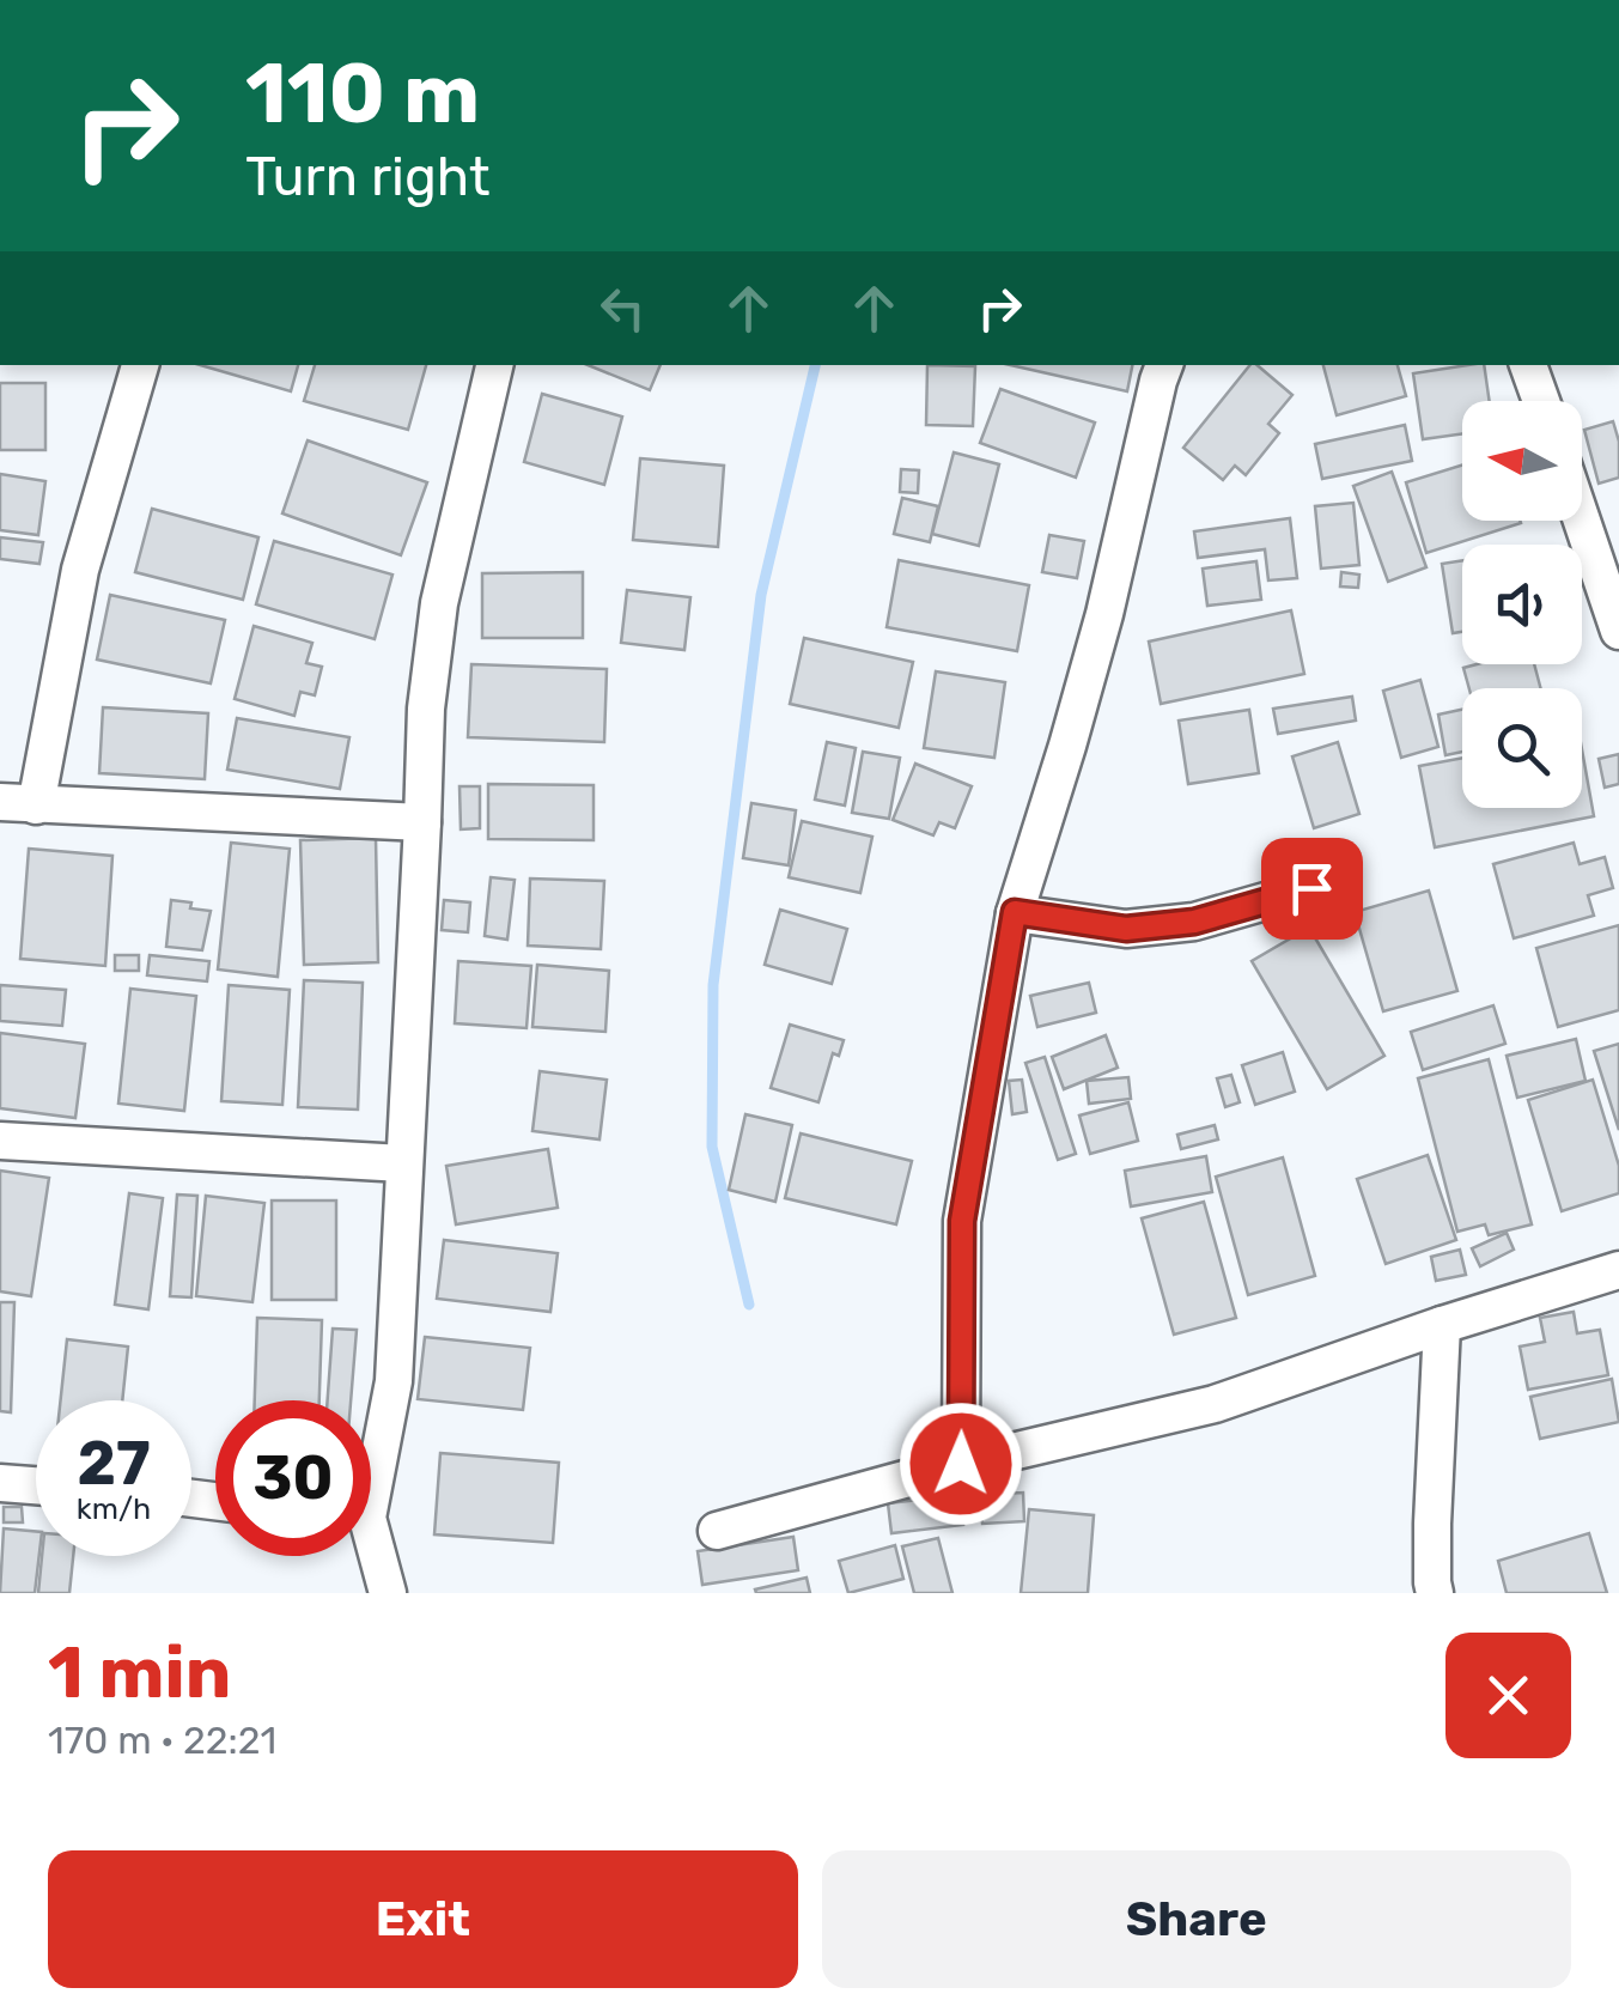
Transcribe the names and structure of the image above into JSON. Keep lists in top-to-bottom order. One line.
{"north":"left","page":{"turn":["110 m","Turn right"],"speed":"27 km/h","limit":"30","heading":["1 min","170 m · 22:21"],"buttons":["Exit","Share"]}}
